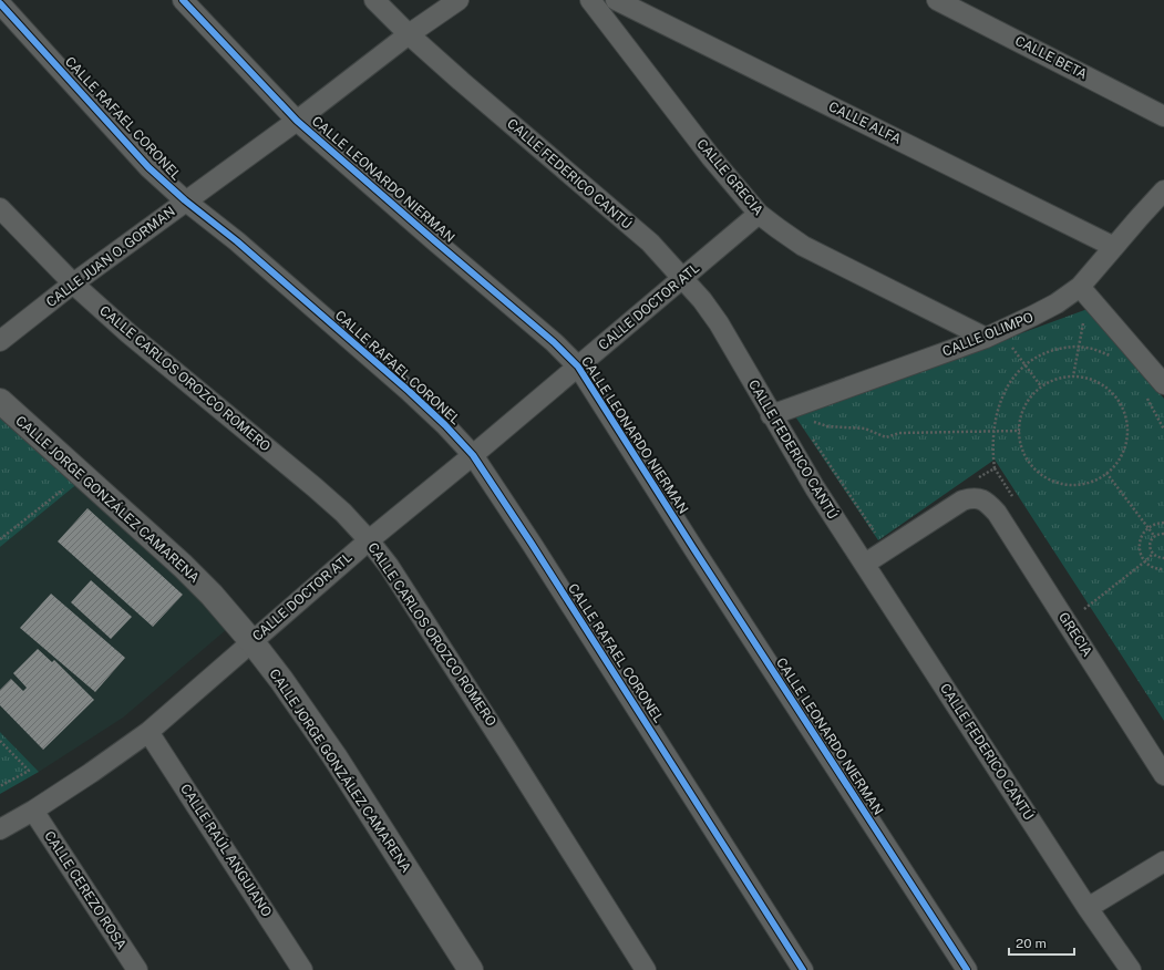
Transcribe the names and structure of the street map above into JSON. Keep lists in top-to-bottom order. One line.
{"streets":{"street":["CALLE BETA","CALLE RAFAEL CORONEL","CALLE ALFA","CALLE FEDERICO CANTÚ","CALLE GRECIA","CALLE LEONARDO NIERMAN","CALLE JUAN O. GORMAN","CALLE DOCTOR ATL","CALLE OLIMPO","CALLE CARLOS OROZCO ROMERO","CALLE JORGE GONZÁLEZ CAMARENA","GRECIA","CALLE RAÚL ANGUIANO","CALLE CEREZO ROSA"]},"crossings":[["CALLE RAFAEL CORONEL","CALLE JUAN O. GORMAN"],["CALLE RAFAEL CORONEL","CALLE DOCTOR ATL"],["CALLE ALFA","CALLE OLIMPO"],["CALLE FEDERICO CANTÚ","CALLE JUAN O. GORMAN"],["CALLE FEDERICO CANTÚ","CALLE DOCTOR ATL"],["CALLE FEDERICO CANTÚ","CALLE OLIMPO"],["CALLE FEDERICO CANTÚ","GRECIA"],["CALLE GRECIA","CALLE DOCTOR ATL"],["CALLE GRECIA","CALLE OLIMPO"],["CALLE LEONARDO NIERMAN","CALLE JUAN O. GORMAN"],["CALLE LEONARDO NIERMAN","CALLE DOCTOR ATL"],["CALLE JUAN O. GORMAN","CALLE CARLOS OROZCO ROMERO"],["CALLE DOCTOR ATL","CALLE CARLOS OROZCO ROMERO"],["CALLE DOCTOR ATL","CALLE JORGE GONZÁLEZ CAMARENA"],["CALLE DOCTOR ATL","CALLE RAÚL ANGUIANO"],["CALLE DOCTOR ATL","CALLE CEREZO ROSA"]],"scale_bar":"20 m"}
